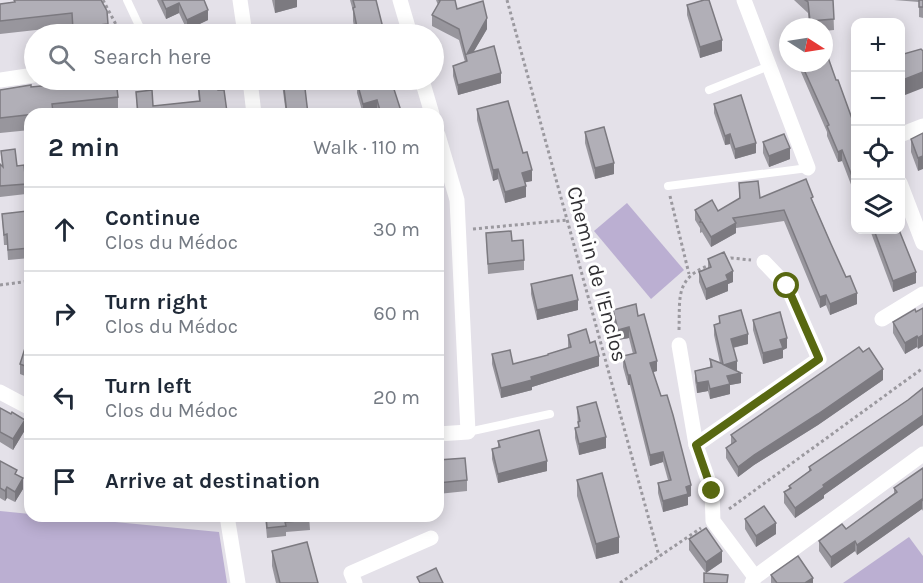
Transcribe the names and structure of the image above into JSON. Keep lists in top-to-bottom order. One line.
{"streets":{"path":["Chemin de l'Enclos"]},"north":"right","page":{"map_buttons":["+","−"],"search":"Search here","heading":["2 min","Walk · 110 m"],"list":[["Continue","Clos du Médoc","30 m"],["Turn right","Clos du Médoc","60 m"],["Turn left","Clos du Médoc","20 m"],"Arrive at destination"]}}
